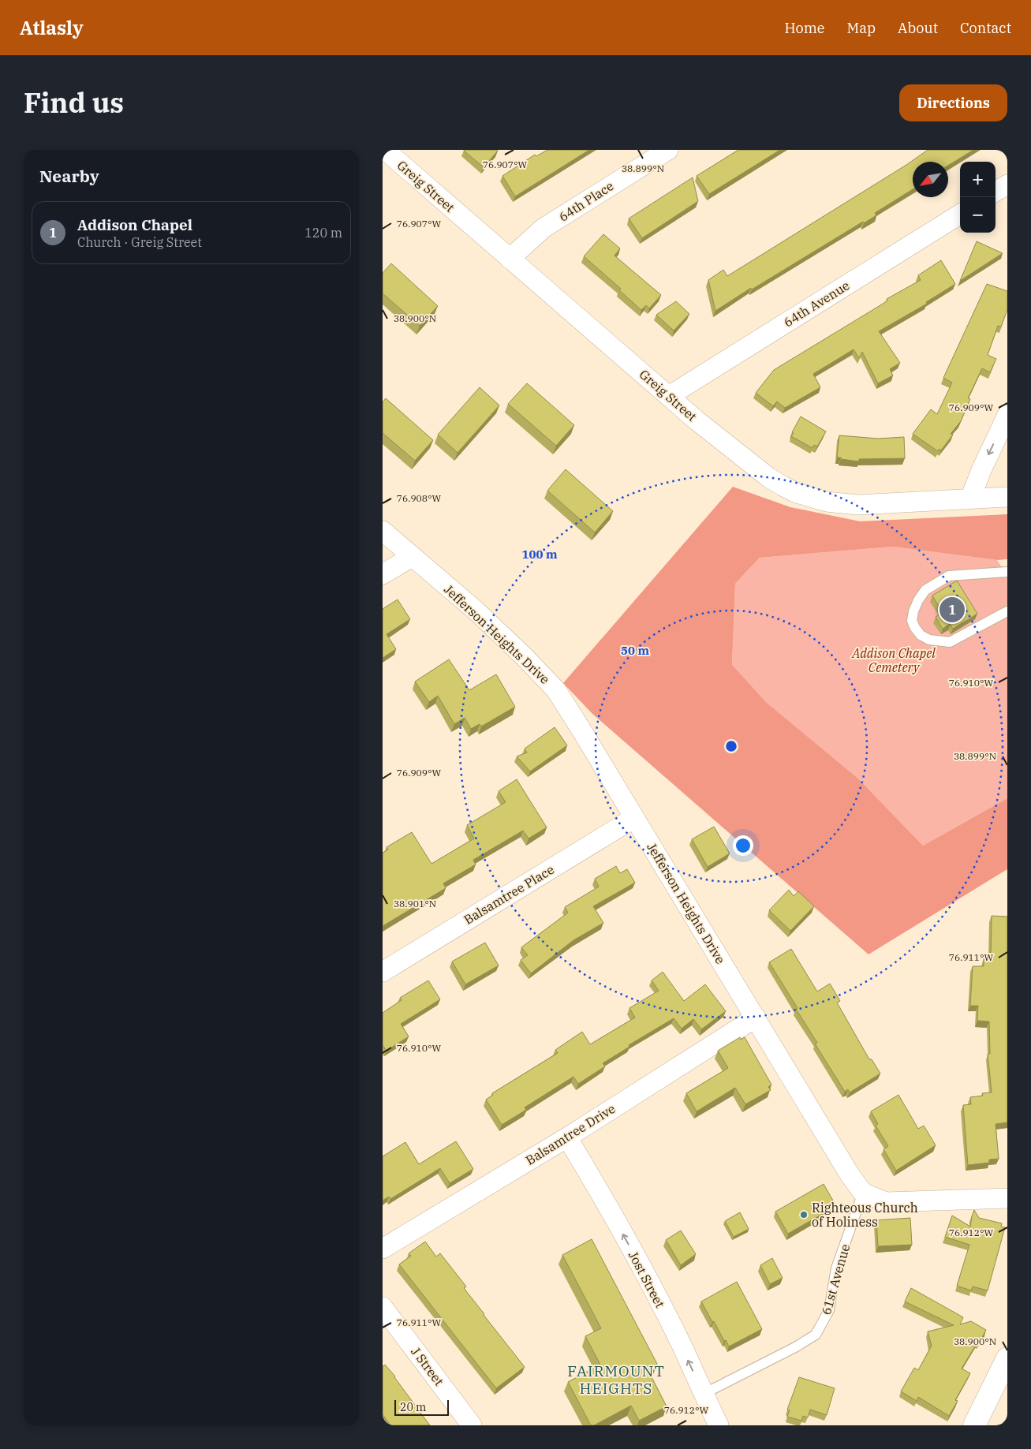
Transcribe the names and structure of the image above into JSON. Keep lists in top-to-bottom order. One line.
{"streets":{"street":["Greig Street","64th Place","64th Avenue","Jefferson Heights Drive","Balsamtree Place","Balsamtree Drive","Jost Street","J Street"],"lane":["61st Avenue"]},"crossings":[["Greig Street","64th Place"],["Greig Street","64th Avenue"],["Jefferson Heights Drive","Balsamtree Place"],["Jefferson Heights Drive","Balsamtree Drive"],["Jefferson Heights Drive","61st Avenue"],["Balsamtree Drive","Jost Street"],["Jost Street","61st Avenue"]],"one_way":["Jost Street"],"districts":["FAIRMOUNT HEIGHTS"],"parks":["Addison Chapel Cemetery"],"places":["Righteous Church of Holiness"],"scale_bar":"20 m","north":"bottom left","page":{"header":"Atlasly","nav":["Home","Map","About","Contact"],"title":"Find us","buttons":"Directions","heading":"Nearby","map_buttons":["+","−"],"list":[{"mark":"1","name":"Addison Chapel","note":"Church · Greig Street","value":"120 m"}],"pins":"1","scale":"20 m"},"coordinates":["76.907°W","38.899°N","38.900°N","76.909°W","76.908°W","76.910°W","38.901°N","76.911°W","76.912°W"],"rings":["100 m","50 m"]}
